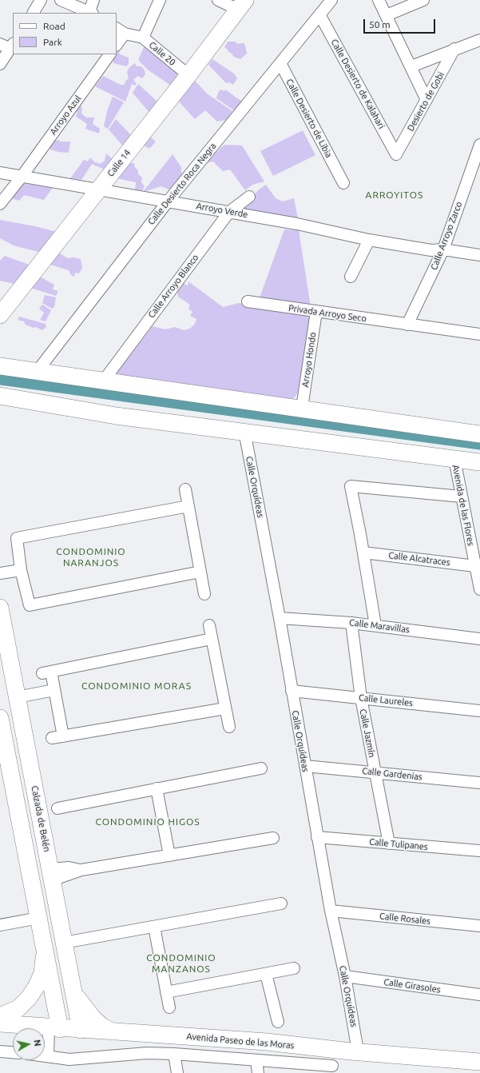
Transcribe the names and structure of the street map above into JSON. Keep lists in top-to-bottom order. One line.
{"streets":{"street":["Calle 20","Calle Desierto de Kalahari","Desierto de Gobi","Arroyo Azul","Calle Desierto de Libia","Calle 14","Calle Desierto Roca Negra","Arroyo Verde","Calle Arroyo Zarco","Calle Arroyo Blanco","Privada Arroyo Seco","Arroyo Hondo","Calle Orquídeas","Avenida de las Flores","Calle Alcatraces","Calle Maravillas","Calle Laureles","Calle Jazmín","Calle Gardenias","Calzada de Belén","Calle Tulipanes","Calle Rosales","Calle Girasoles","Avenida Paseo de las Moras"]},"crossings":[["Calle 20","Calle 14"],["Calle Desierto de Kalahari","Desierto de Gobi"],["Calle Desierto de Kalahari","Calle Desierto Roca Negra"],["Arroyo Azul","Arroyo Verde"],["Calle Desierto de Libia","Calle Desierto Roca Negra"],["Calle 14","Arroyo Verde"],["Calle Desierto Roca Negra","Arroyo Verde"],["Arroyo Verde","Calle Arroyo Zarco"],["Arroyo Verde","Calle Arroyo Blanco"],["Calle Arroyo Zarco","Privada Arroyo Seco"],["Privada Arroyo Seco","Arroyo Hondo"],["Calle Orquídeas","Calle Maravillas"],["Calle Orquídeas","Calle Laureles"],["Calle Orquídeas","Calle Gardenias"],["Calle Orquídeas","Calle Tulipanes"],["Calle Orquídeas","Calle Rosales"],["Calle Orquídeas","Calle Girasoles"],["Calle Orquídeas","Avenida Paseo de las Moras"],["Avenida de las Flores","Calle Alcatraces"],["Calle Maravillas","Calle Jazmín"],["Calle Laureles","Calle Jazmín"],["Calle Jazmín","Calle Gardenias"],["Calle Jazmín","Calle Tulipanes"],["Calzada de Belén","Avenida Paseo de las Moras"]],"districts":["ARROYITOS","CONDOMINIO NARANJOS","CONDOMINIO MORAS","CONDOMINIO HIGOS","CONDOMINIO MANZANOS"],"legend":["Road","Park"],"scale_bar":"50 m","north":"right"}
